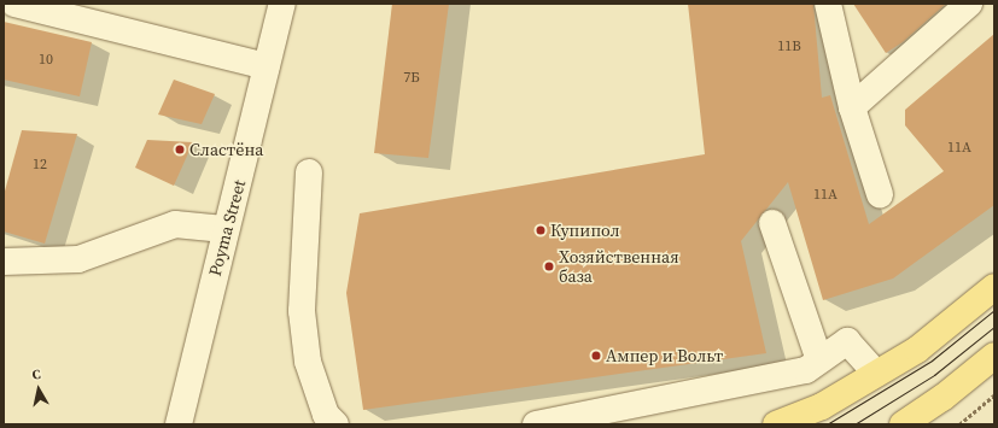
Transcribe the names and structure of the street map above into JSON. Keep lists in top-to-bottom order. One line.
{"streets":{"street":["Poyma Street"]},"places":["Сластёна","Купипол","Хозяйственная база","Ампер и Вольт"],"house_numbers":["11В","10","7Б","11А","12","11А"],"north":"top"}
